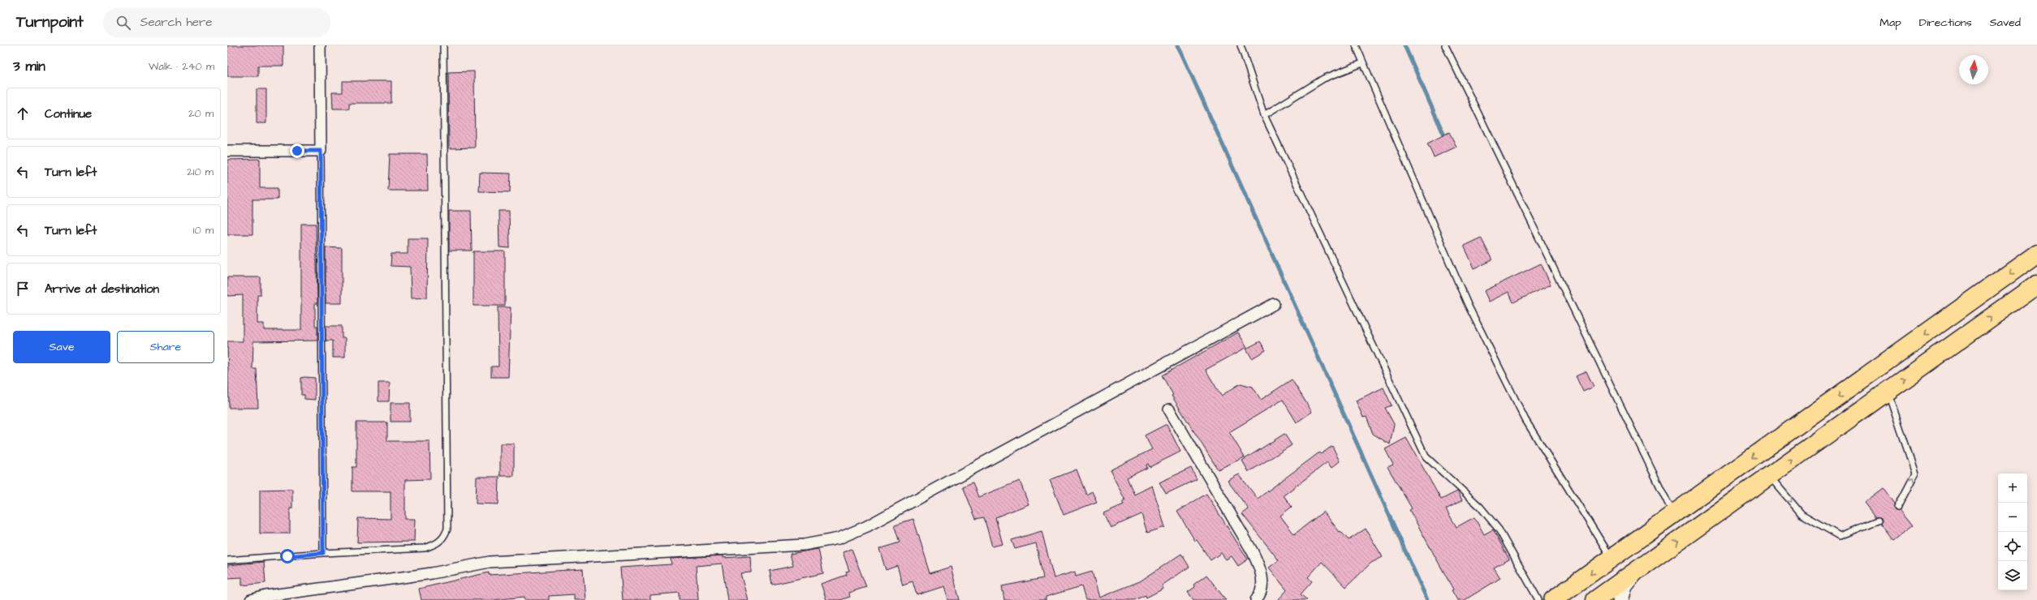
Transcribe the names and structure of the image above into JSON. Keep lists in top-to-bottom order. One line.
{"north":"top","page":{"header":"Turnpoint","search":"Search here","nav":["Map","Directions","Saved"],"heading":["3 min","Walk · 240 m"],"list":[["Continue","20 m"],["Turn left","210 m"],["Turn left","10 m"],"Arrive at destination"],"buttons":["Save","Share"],"map_buttons":["+","−"]}}
